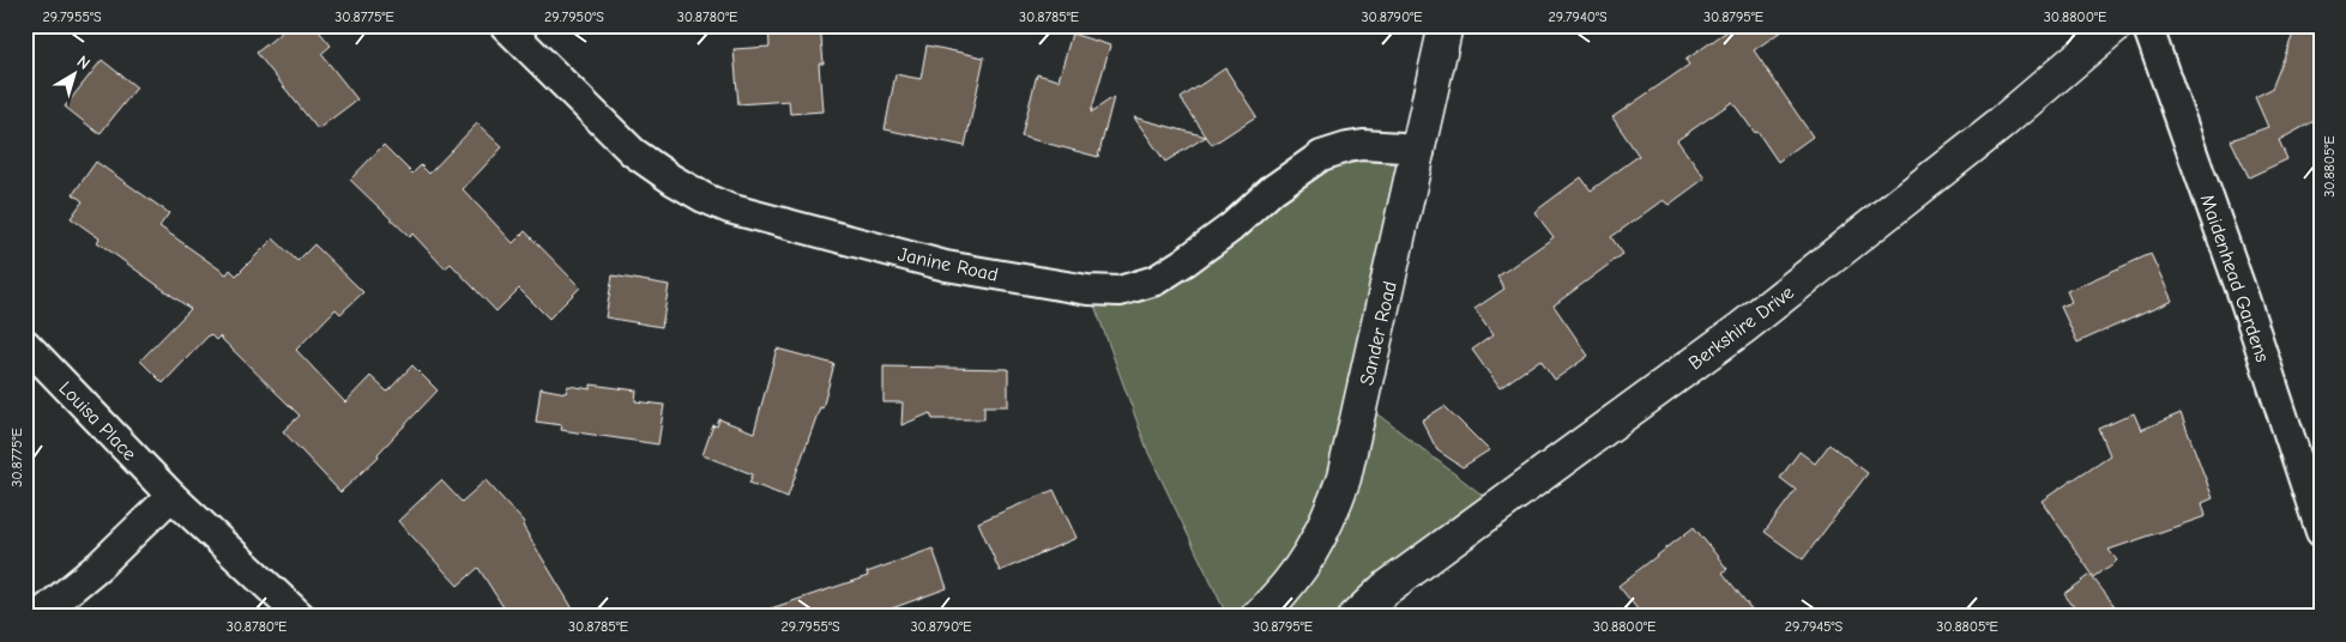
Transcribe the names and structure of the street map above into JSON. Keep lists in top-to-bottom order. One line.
{"streets":{"street":["Janine Road","Maidenhead Gardens","Berkshire Drive","Sander Road","Louisa Place"]},"crossings":[["Janine Road","Sander Road"]],"north":"top right","coordinates":["29.7955°S","30.8775°E","29.7950°S","30.8780°E","30.8785°E","30.8790°E","29.7940°S","30.8795°E","30.8800°E","30.8805°E","29.7945°S"]}
